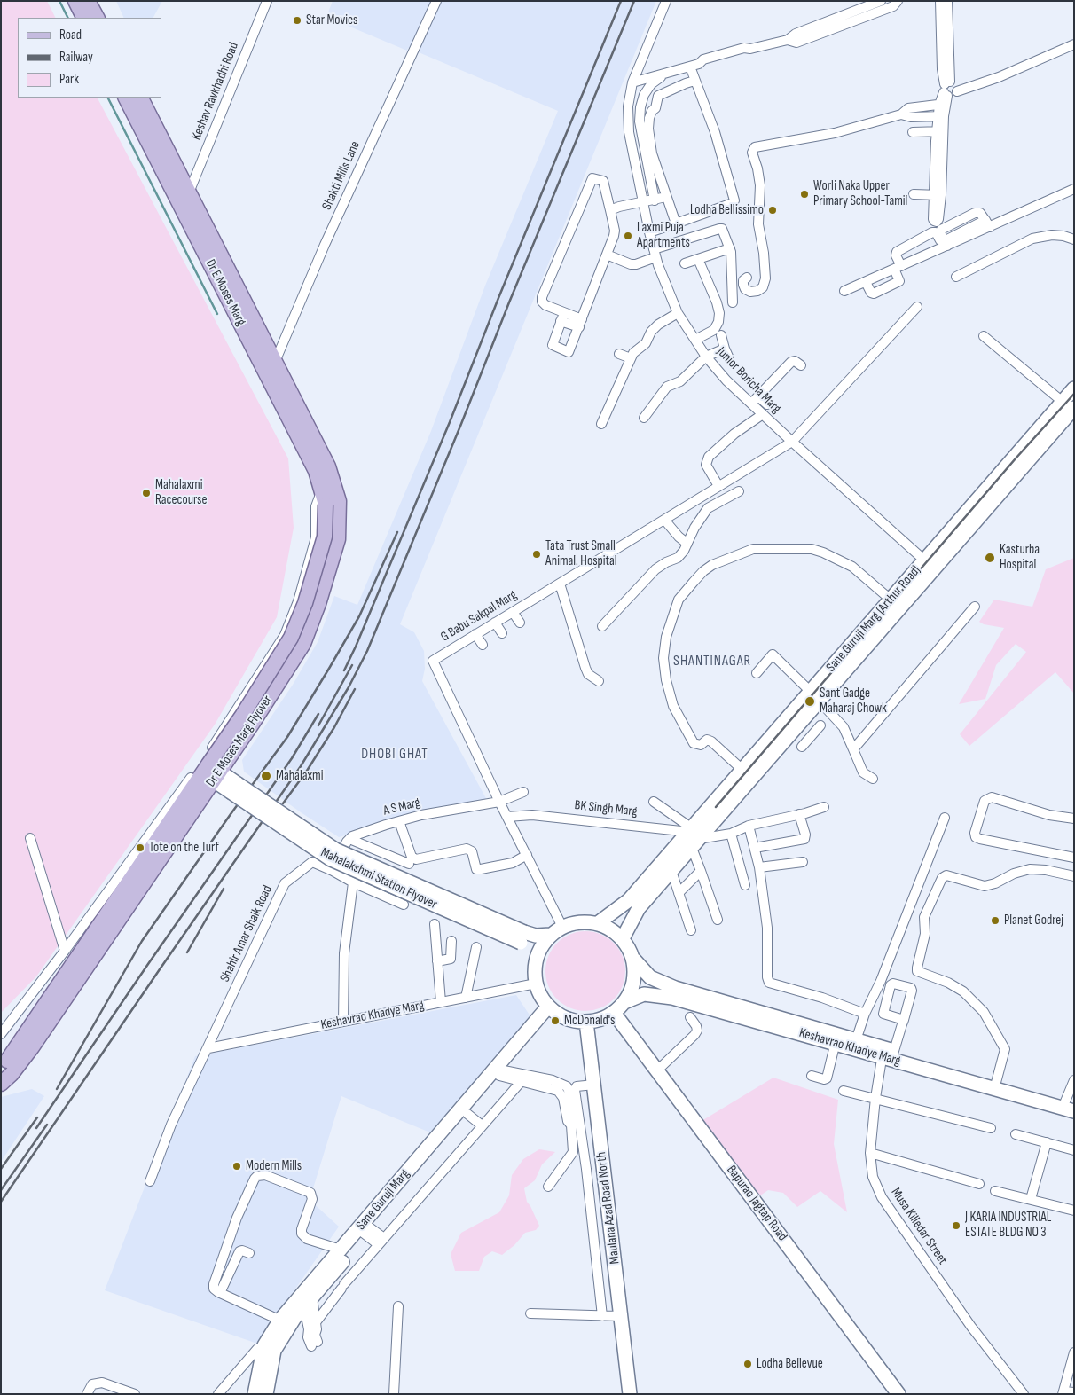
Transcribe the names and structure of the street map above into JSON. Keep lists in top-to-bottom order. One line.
{"streets":{"main road":["Dr E Moses Marg","Sane Guruji Marg (Arthur Road)","Dr E Moses Marg Flyover","Mahalakshmi Station Flyover","Keshavrao Khadye Marg","Sane Guruji Marg","Bapurao Jagtap Road","Maulana Azad Road North"],"street":["Keshav Ravkhadhi Road","Shakti Mills Lane","Junior Boricha Marg","G Babu Sakpal Marg","A S Marg","BK Singh Marg","Shahir Amar Shaik Road","Musa Killedar Street"]},"crossings":[["Keshav Ravkhadhi Road","Dr E Moses Marg"],["Shakti Mills Lane","Dr E Moses Marg"],["Shakti Mills Lane","Dr E Moses Marg Flyover"],["Dr E Moses Marg","Dr E Moses Marg Flyover"],["Junior Boricha Marg","G Babu Sakpal Marg"],["Junior Boricha Marg","Sane Guruji Marg (Arthur Road)"],["G Babu Sakpal Marg","Sane Guruji Marg (Arthur Road)"],["G Babu Sakpal Marg","A S Marg"],["G Babu Sakpal Marg","BK Singh Marg"],["G Babu Sakpal Marg","Mahalakshmi Station Flyover"],["G Babu Sakpal Marg","Keshavrao Khadye Marg"],["G Babu Sakpal Marg","Sane Guruji Marg"],["G Babu Sakpal Marg","Bapurao Jagtap Road"],["G Babu Sakpal Marg","Maulana Azad Road North"],["Sane Guruji Marg (Arthur Road)","BK Singh Marg"],["Sane Guruji Marg (Arthur Road)","Mahalakshmi Station Flyover"],["Sane Guruji Marg (Arthur Road)","Keshavrao Khadye Marg"],["Sane Guruji Marg (Arthur Road)","Sane Guruji Marg"],["Sane Guruji Marg (Arthur Road)","Bapurao Jagtap Road"],["Sane Guruji Marg (Arthur Road)","Maulana Azad Road North"],["Dr E Moses Marg Flyover","Mahalakshmi Station Flyover"],["Mahalakshmi Station Flyover","Keshavrao Khadye Marg"],["Mahalakshmi Station Flyover","Sane Guruji Marg"],["Mahalakshmi Station Flyover","Bapurao Jagtap Road"],["Mahalakshmi Station Flyover","Maulana Azad Road North"],["Shahir Amar Shaik Road","Keshavrao Khadye Marg"],["Keshavrao Khadye Marg","Sane Guruji Marg"],["Keshavrao Khadye Marg","Bapurao Jagtap Road"],["Keshavrao Khadye Marg","Maulana Azad Road North"],["Keshavrao Khadye Marg","Musa Killedar Street"],["Sane Guruji Marg","Bapurao Jagtap Road"],["Sane Guruji Marg","Maulana Azad Road North"],["Bapurao Jagtap Road","Maulana Azad Road North"]],"districts":["SHANTINAGAR","DHOBI GHAT"],"places":["Star Movies","Worli Naka Upper Primary School-Tamil","Lodha Bellissimo","Laxmi Puja Apartments","Mahalaxmi Racecourse","Tata Trust Small Animal. Hospital","Kasturba Hospital","Sant Gadge Maharaj Chowk","Mahalaxmi","Tote on the Turf","Planet Godrej","McDonald's","Modern Mills","J KARIA INDUSTRIAL ESTATE BLDG NO 3","Lodha Bellevue"],"legend":["Road","Railway","Park"]}
